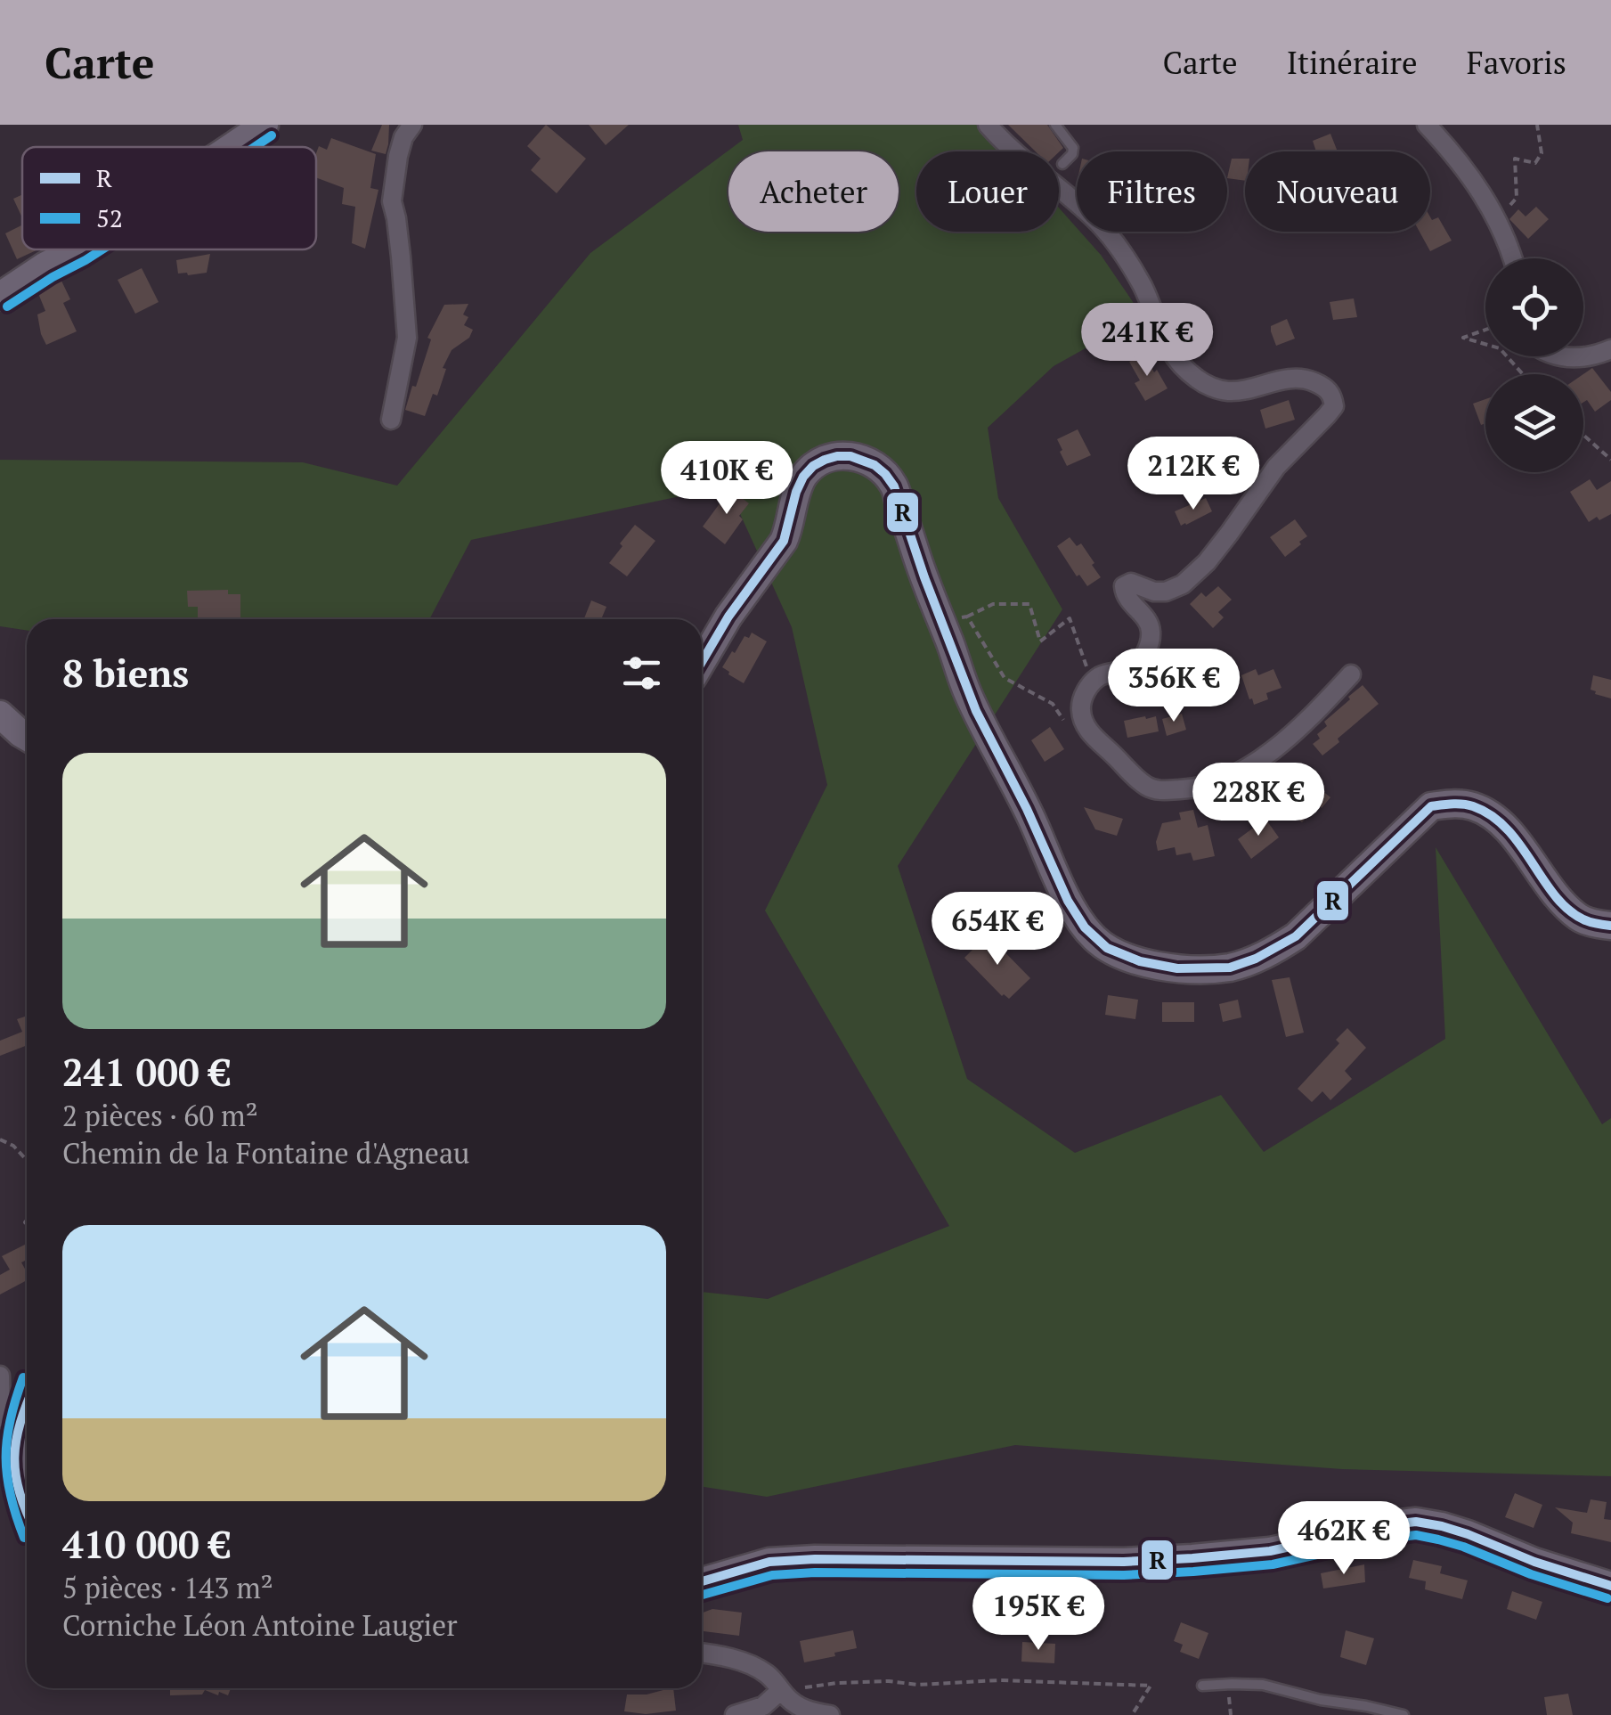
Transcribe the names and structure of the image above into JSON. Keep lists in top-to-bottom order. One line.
{"lines":["transit line 52","transit line R"],"legend":["R","52"],"page":{"header":"Carte","nav":["Carte","Itinéraire","Favoris"],"chip":["Acheter","Louer","Filtres","Nouveau"],"price":["241K €","212K €","410K €","356K €","228K €","654K €","462K €","195K €"],"heading":"8 biens","list":[{"name":"241 000 €","note":"2 pièces · 60 m² · Chemin de la Fontaine d'Agneau"},{"name":"410 000 €","note":"5 pièces · 143 m² · Corniche Léon Antoine Laugier"}]}}
